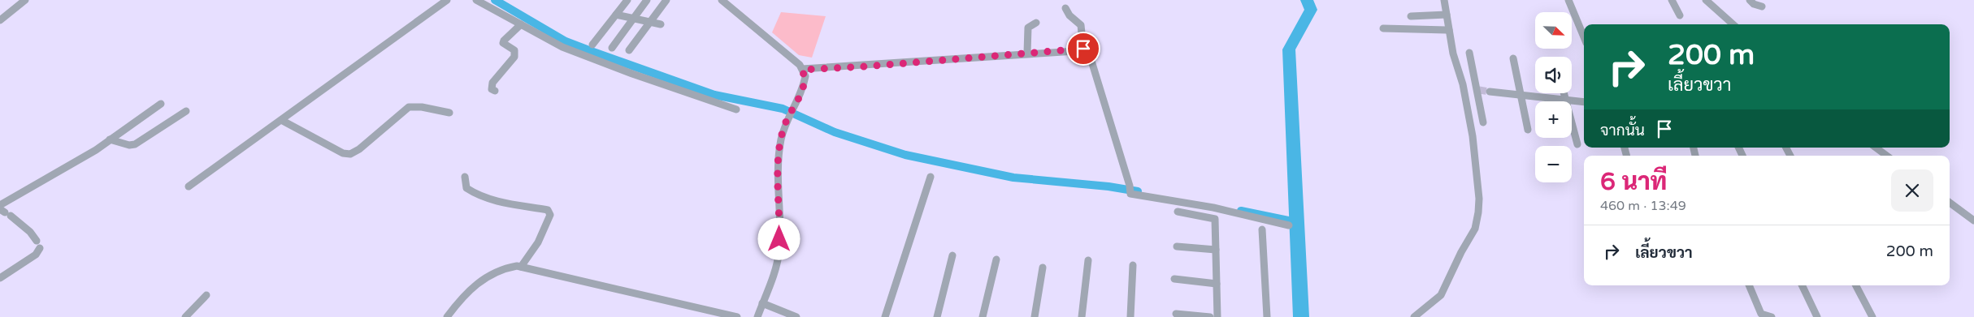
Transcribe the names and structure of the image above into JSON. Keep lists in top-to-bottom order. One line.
{"north":"bottom right","page":{"map_buttons":["+","−"],"turn":["200 m","เลี้ยวขวา"],"then":"จากนั้น","heading":["6 นาที","460 m · 13:49"],"list":[{"name":"เลี้ยวขวา","value":"200 m"}]}}
